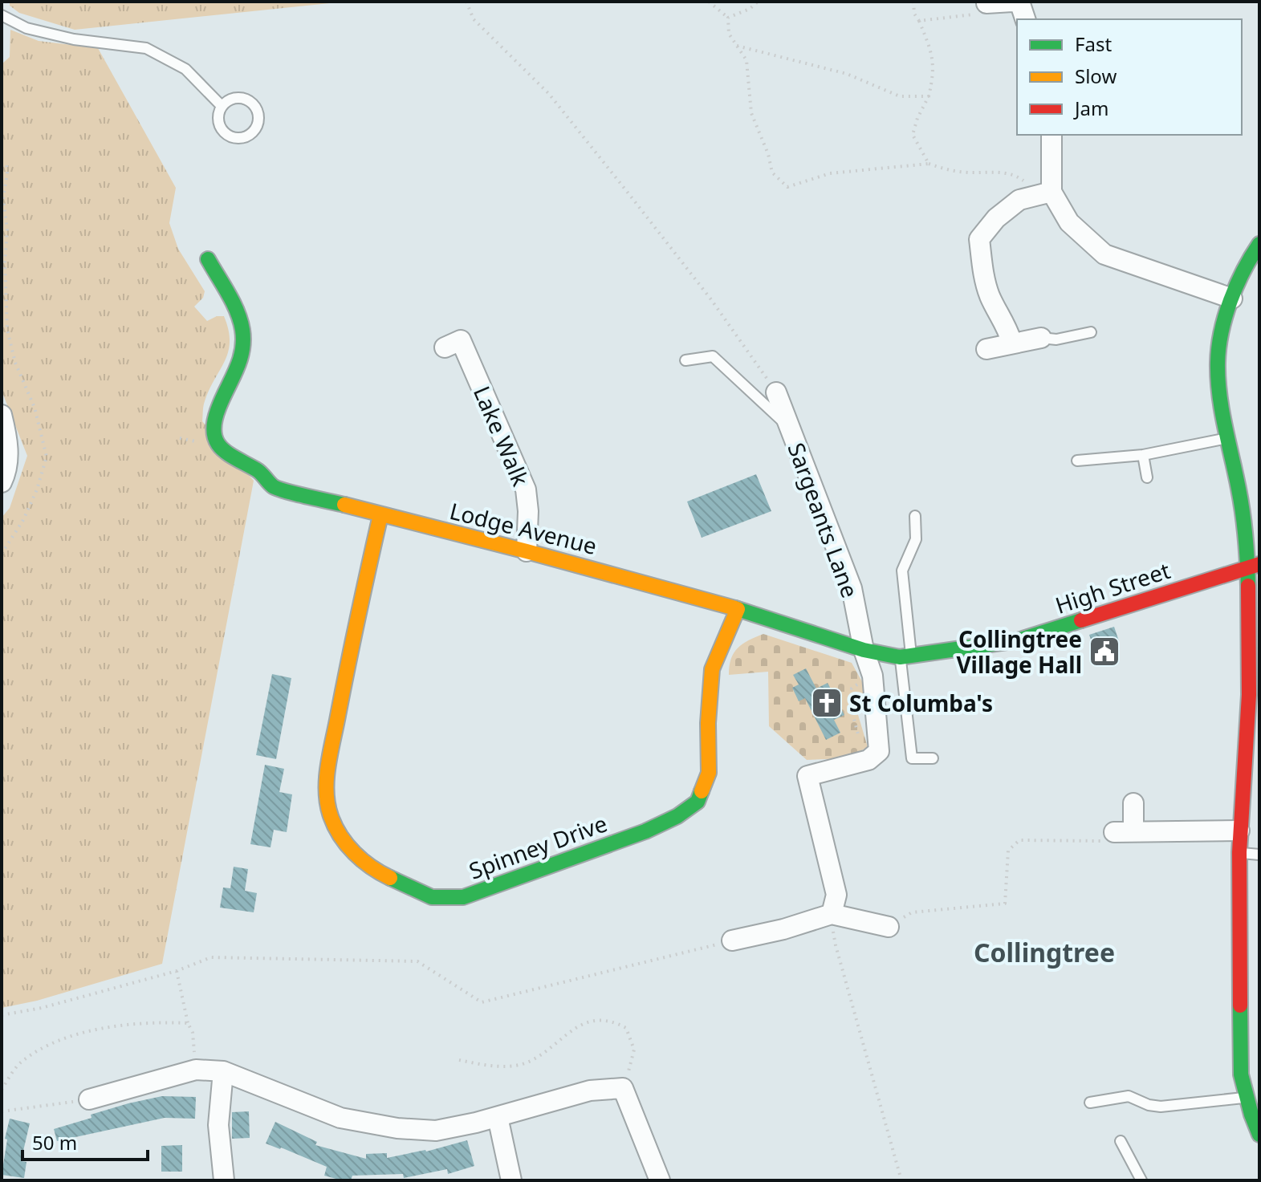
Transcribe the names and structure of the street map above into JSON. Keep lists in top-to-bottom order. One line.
{"streets":{"street":["Lake Walk","Sargeants Lane","Lodge Avenue","High Street","Spinney Drive"]},"crossings":[["Lake Walk","Lodge Avenue"],["Sargeants Lane","Lodge Avenue"],["Sargeants Lane","High Street"],["Lodge Avenue","High Street"],["Lodge Avenue","Spinney Drive"]],"districts":["Collingtree"],"places":{"public building":["Collingtree Village Hall"],"church":["St Columba's"]},"legend":["Fast","Slow","Jam"],"scale_bar":"50 m"}
